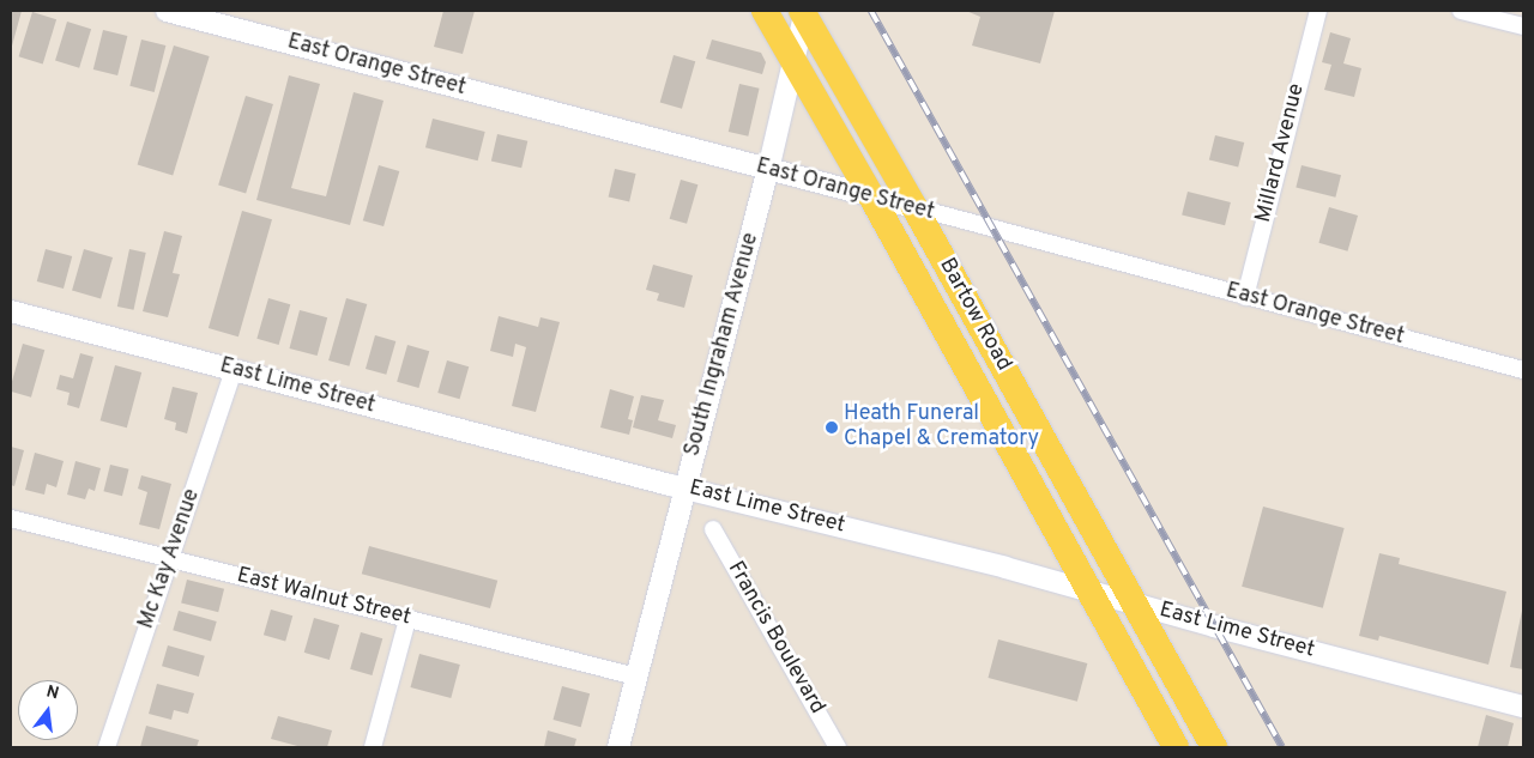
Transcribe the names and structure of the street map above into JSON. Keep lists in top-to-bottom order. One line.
{"streets":{"main road":["Bartow Road"],"street":["East Orange Street","Millard Avenue","South Ingraham Avenue","East Lime Street","Mc Kay Avenue","East Walnut Street","Francis Boulevard"]},"crossings":[["East Orange Street","Millard Avenue"],["East Orange Street","Bartow Road"],["East Orange Street","South Ingraham Avenue"],["Bartow Road","South Ingraham Avenue"],["Bartow Road","East Lime Street"],["South Ingraham Avenue","East Lime Street"],["South Ingraham Avenue","East Walnut Street"],["East Lime Street","Mc Kay Avenue"],["Mc Kay Avenue","East Walnut Street"]],"places":["Heath Funeral Chapel & Crematory"],"north":"top"}
